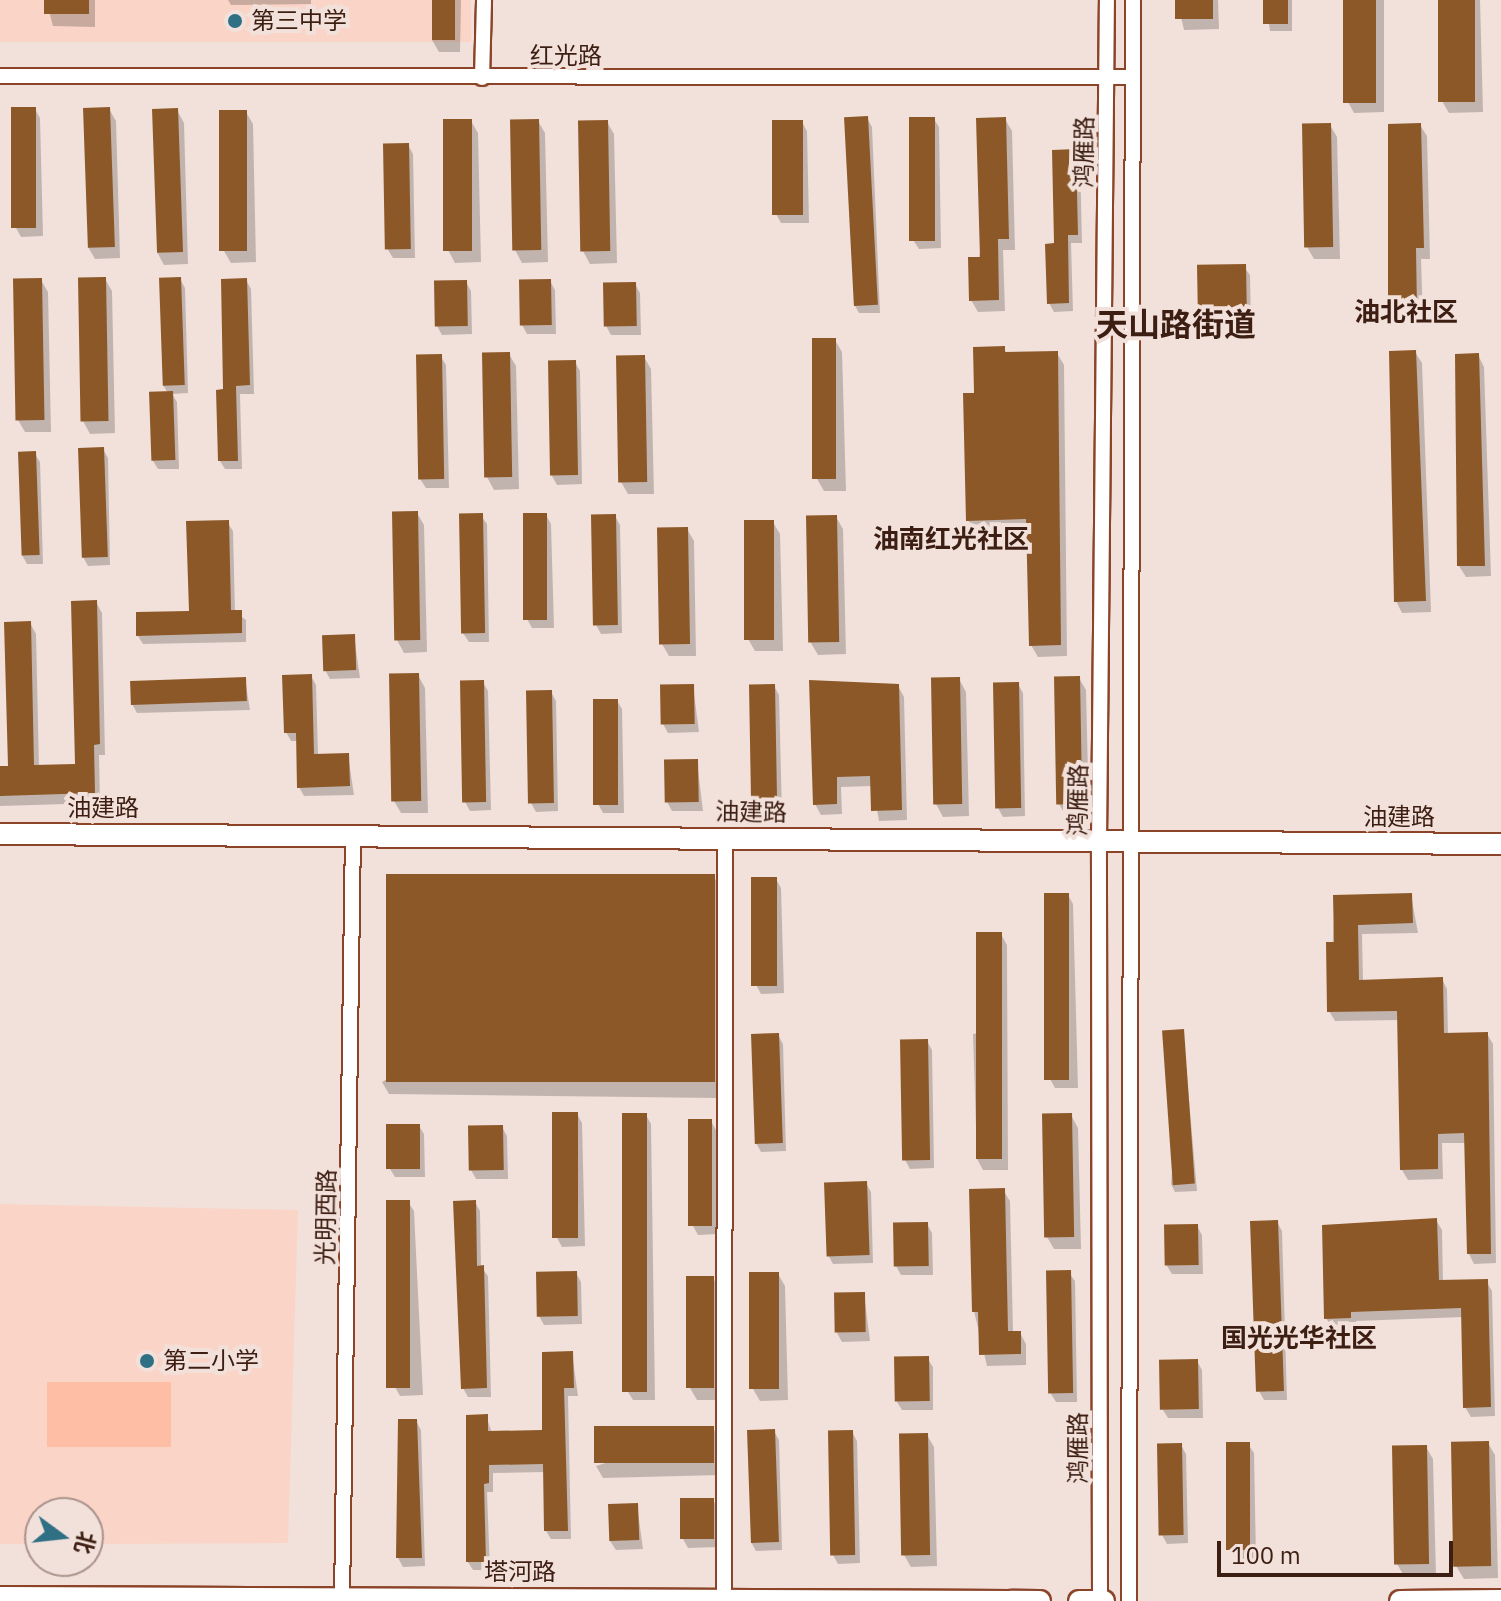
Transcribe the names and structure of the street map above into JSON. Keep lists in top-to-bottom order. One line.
{"streets":{"main road":["油建路","塔河路"],"street":["红光路","鸿雁路","光明西路"]},"crossings":[["红光路","鸿雁路"],["鸿雁路","油建路"],["油建路","光明西路"],["光明西路","塔河路"]],"districts":["油北社区","天山路街道","油南红光社区","国光光华社区"],"places":["第三中学","第二小学"],"scale_bar":"100 m","north":"right"}
